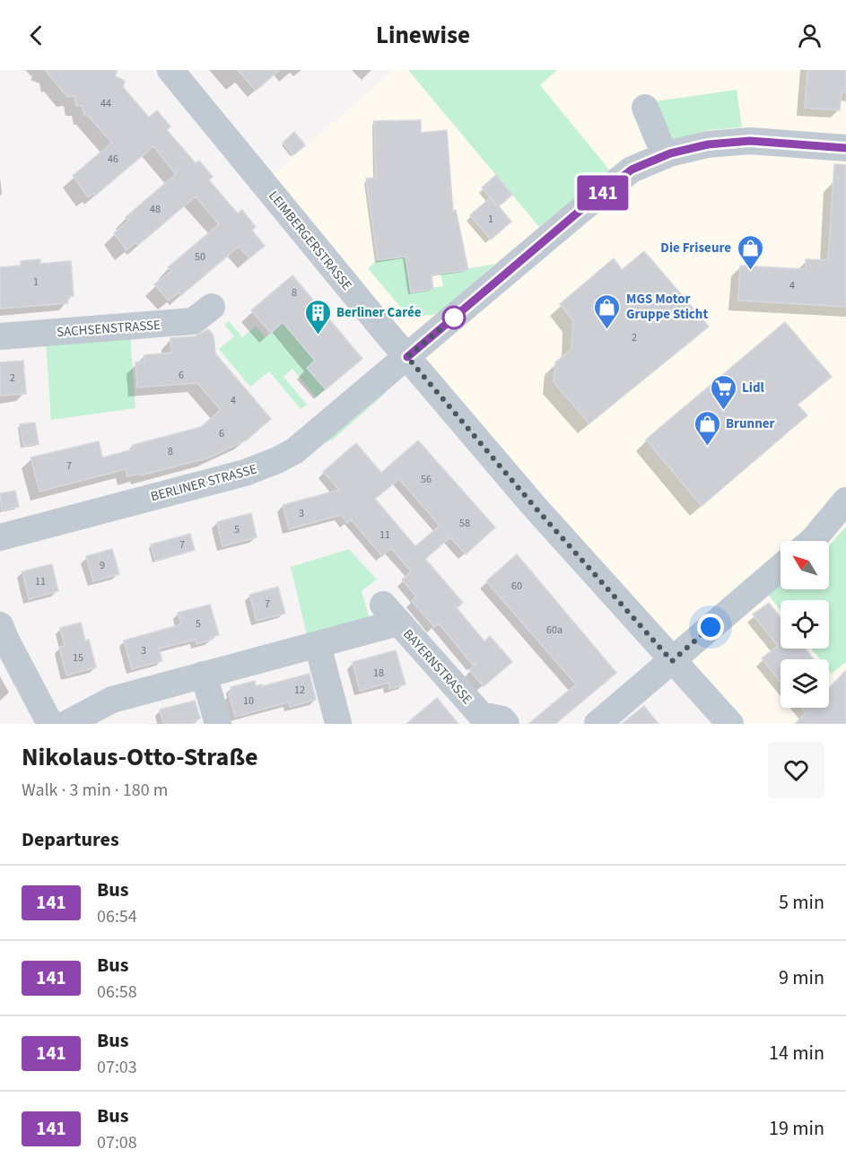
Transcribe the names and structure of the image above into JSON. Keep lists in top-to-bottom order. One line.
{"streets":{"street":["LEIMBERGERSTRASSE","SACHSENSTRASSE","BERLINER STRASSE","BAYERNSTRASSE"]},"crossings":[["LEIMBERGERSTRASSE","BERLINER STRASSE"]],"places":{"shop":["Die Friseure","MGS Motor Gruppe Sticht","Brunner"],"building":["Berliner Carée"],"supermarket":["Lidl"]},"lines":["bus line 141"],"house_numbers":["44","46","48","1","50","1","4","8","2","6","2","4","6","8","7","56","3","58","5","11","7","9","11","60","7","5","60a","3","15","18","12","10"],"north":"top left","page":{"header":"Linewise","on_map":"141","heading":[["Nikolaus-Otto-Straße","Walk · 3 min · 180 m"],"Departures"],"list":[{"mark":"141","name":"Bus","note":"06:54","value":"5 min"},{"mark":"141","name":"Bus","note":"06:58","value":"9 min"},{"mark":"141","name":"Bus","note":"07:03","value":"14 min"},{"mark":"141","name":"Bus","note":"07:08","value":"19 min"}]}}
